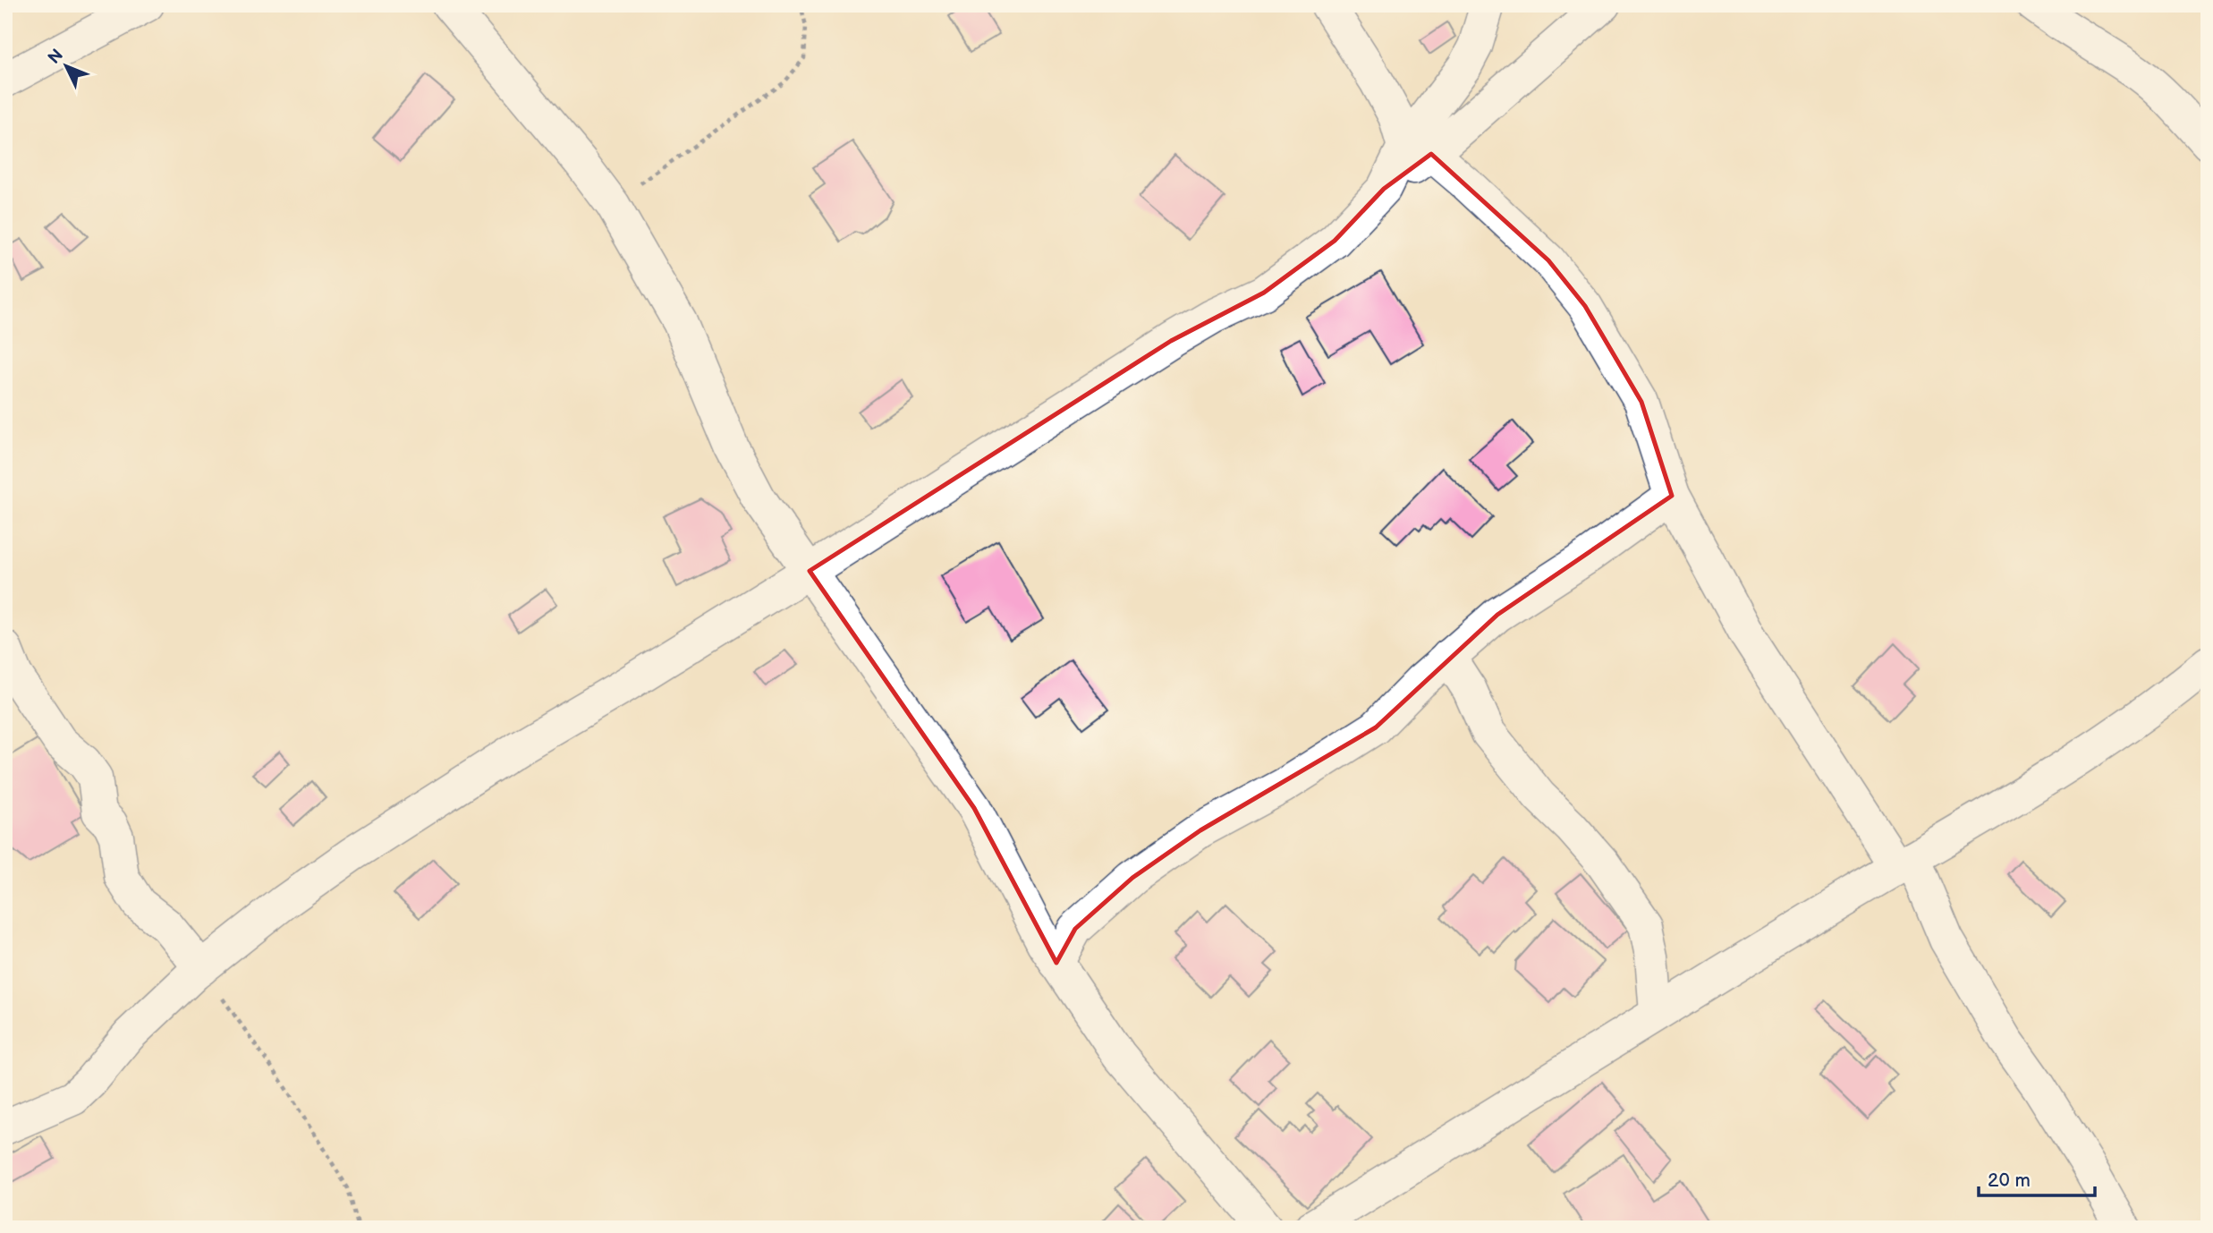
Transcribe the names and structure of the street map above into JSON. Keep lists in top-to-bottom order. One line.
{"scale_bar":"20 m","north":"top left"}
